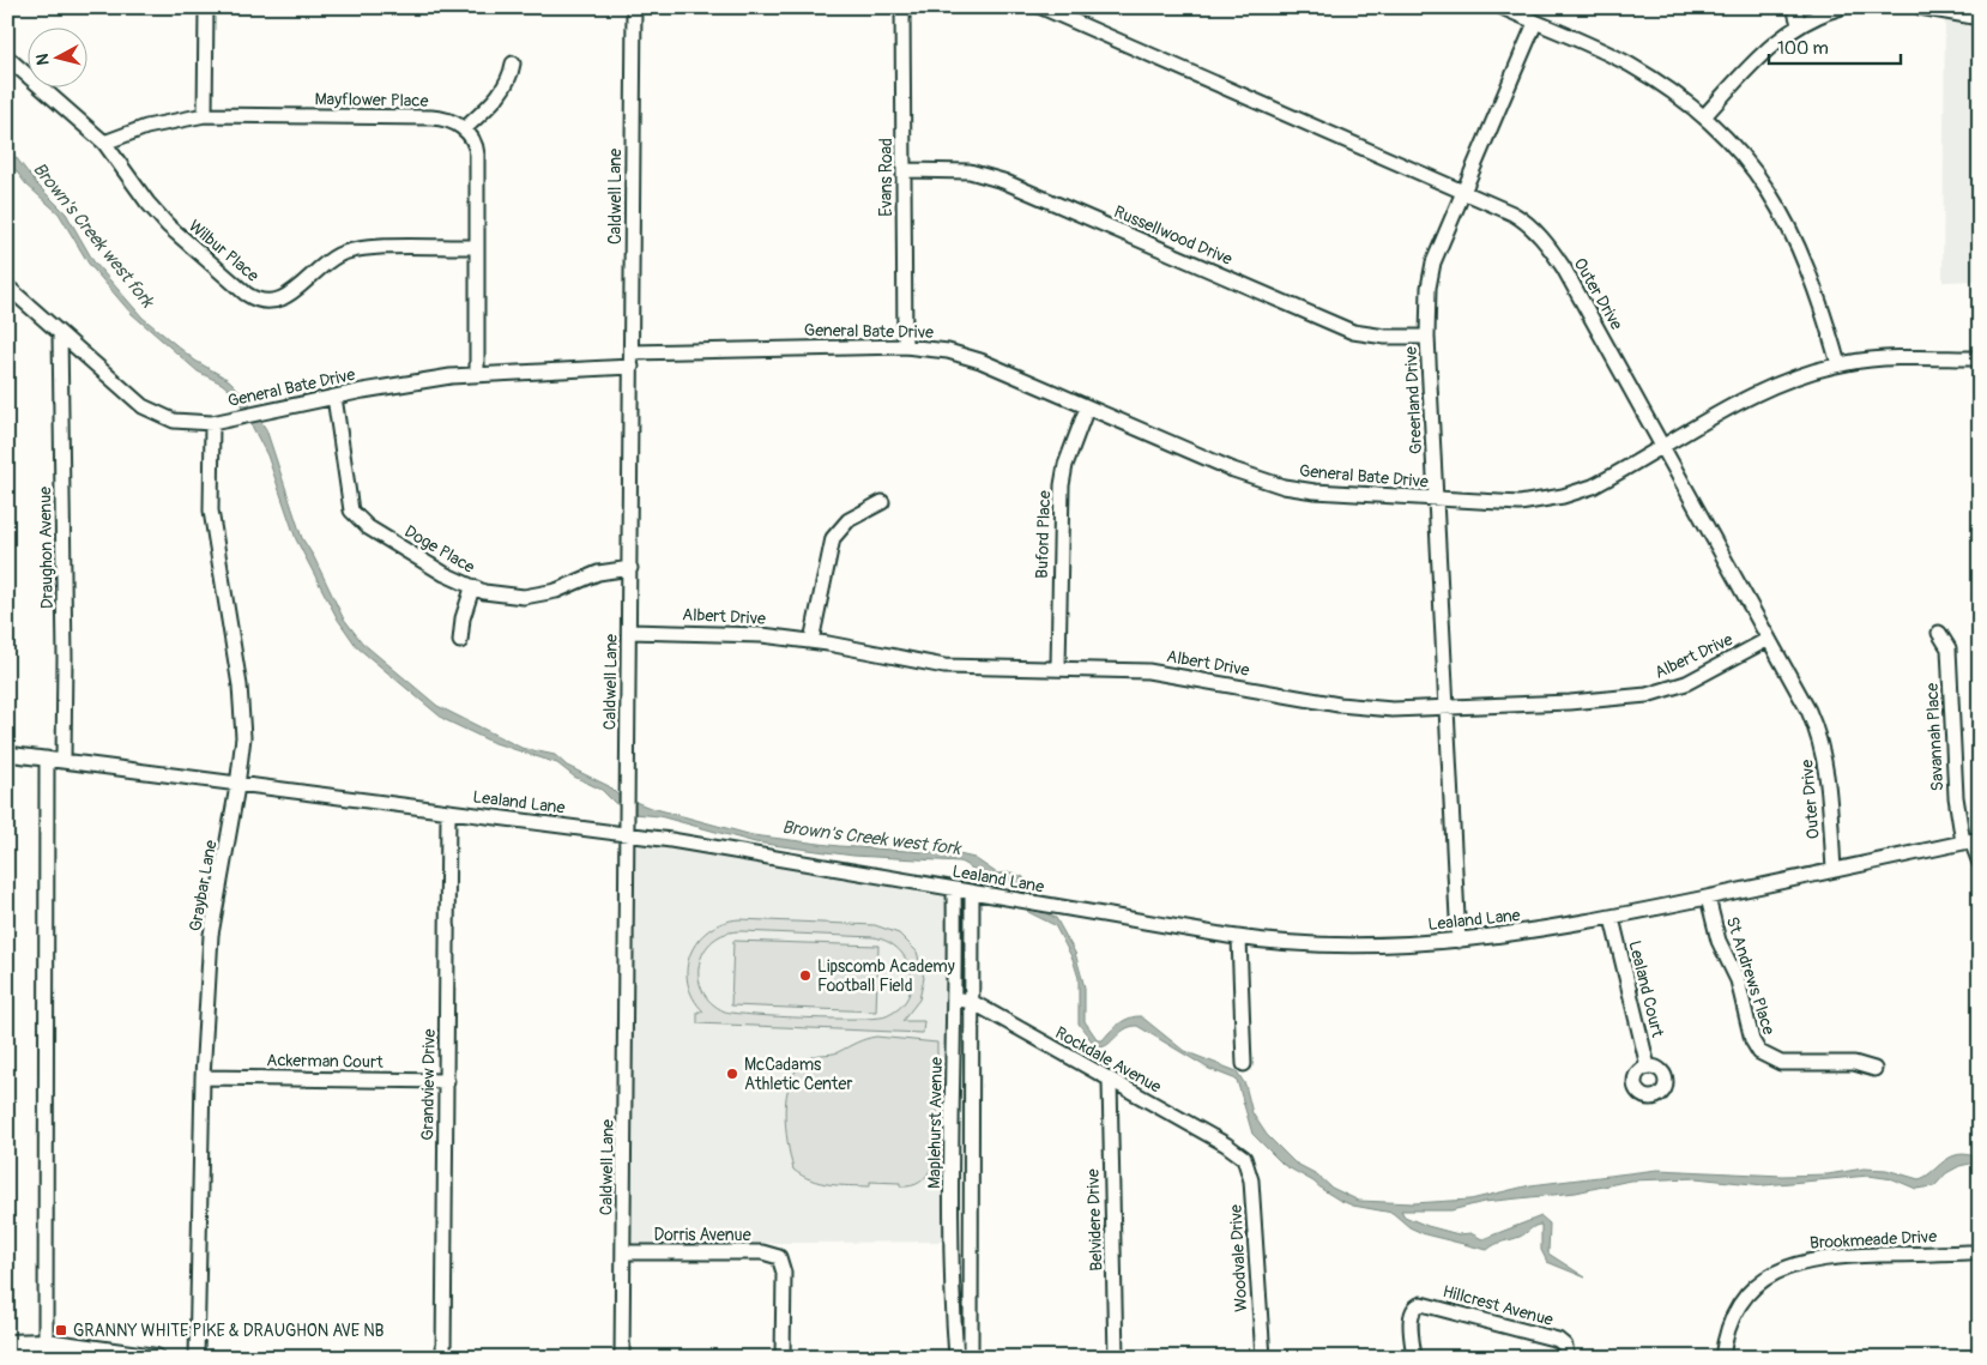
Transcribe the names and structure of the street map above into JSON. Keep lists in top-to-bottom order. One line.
{"streets":{"street":["Mayflower Place","Evans Road","Caldwell Lane","Russellwood Drive","Wilbur Place","Outer Drive","General Bate Drive","Greerland Drive","Buford Place","Draughon Avenue","Doge Place","Albert Drive","Savannah Place","Lealand Lane","Graybar Lane","St Andrews Place","Lealand Court","Rockdale Avenue","Ackerman Court","Grandview Drive","Maplehurst Avenue","Belvidere Drive","Dorris Avenue","Brookmeade Drive","Woodvale Drive","Hillcrest Avenue"]},"crossings":[["Mayflower Place","Wilbur Place"],["Evans Road","Russellwood Drive"],["Evans Road","General Bate Drive"],["Caldwell Lane","General Bate Drive"],["Caldwell Lane","Doge Place"],["Caldwell Lane","Albert Drive"],["Caldwell Lane","Lealand Lane"],["Caldwell Lane","Dorris Avenue"],["Russellwood Drive","Greerland Drive"],["Outer Drive","General Bate Drive"],["Outer Drive","Greerland Drive"],["Outer Drive","Albert Drive"],["Outer Drive","Lealand Lane"],["General Bate Drive","Greerland Drive"],["General Bate Drive","Buford Place"],["General Bate Drive","Draughon Avenue"],["General Bate Drive","Doge Place"],["General Bate Drive","Graybar Lane"],["Greerland Drive","Albert Drive"],["Greerland Drive","Lealand Lane"],["Buford Place","Albert Drive"],["Draughon Avenue","Lealand Lane"],["Savannah Place","Lealand Lane"],["Lealand Lane","Graybar Lane"],["Lealand Lane","St Andrews Place"],["Lealand Lane","Lealand Court"],["Lealand Lane","Grandview Drive"],["Lealand Lane","Maplehurst Avenue"],["Graybar Lane","Ackerman Court"],["Rockdale Avenue","Maplehurst Avenue"],["Rockdale Avenue","Belvidere Drive"],["Rockdale Avenue","Woodvale Drive"],["Ackerman Court","Grandview Drive"]],"water":["Brown's Creek west fork"],"places":{"other":["Lipscomb Academy Football Field","McCadams Athletic Center"],"transit":["GRANNY WHITE PIKE & DRAUGHON AVE NB"]},"scale_bar":"100 m","north":"left"}
